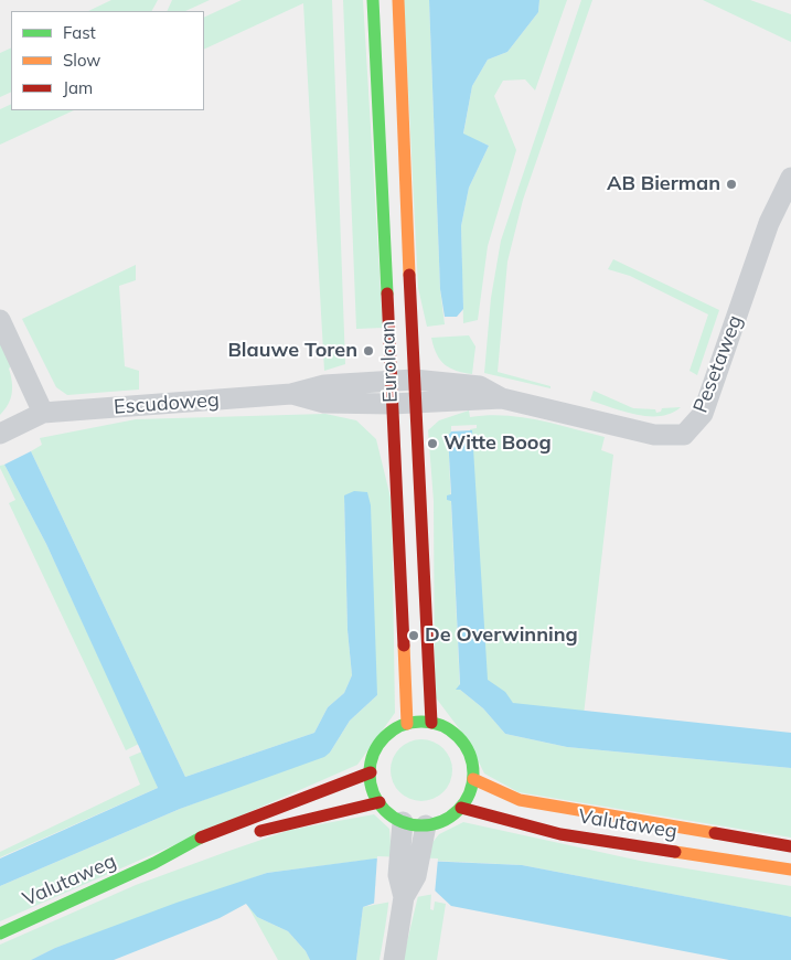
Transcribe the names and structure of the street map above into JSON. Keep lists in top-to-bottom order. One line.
{"streets":{"main road":["Eurolaan","Valutaweg"],"street":["Pesetaweg","Escudoweg"]},"crossings":[["Eurolaan","Pesetaweg"],["Eurolaan","Escudoweg"],["Eurolaan","Valutaweg"],["Pesetaweg","Escudoweg"]],"places":["AB Bierman","Blauwe Toren","Witte Boog","De Overwinning"],"legend":["Fast","Slow","Jam"]}
